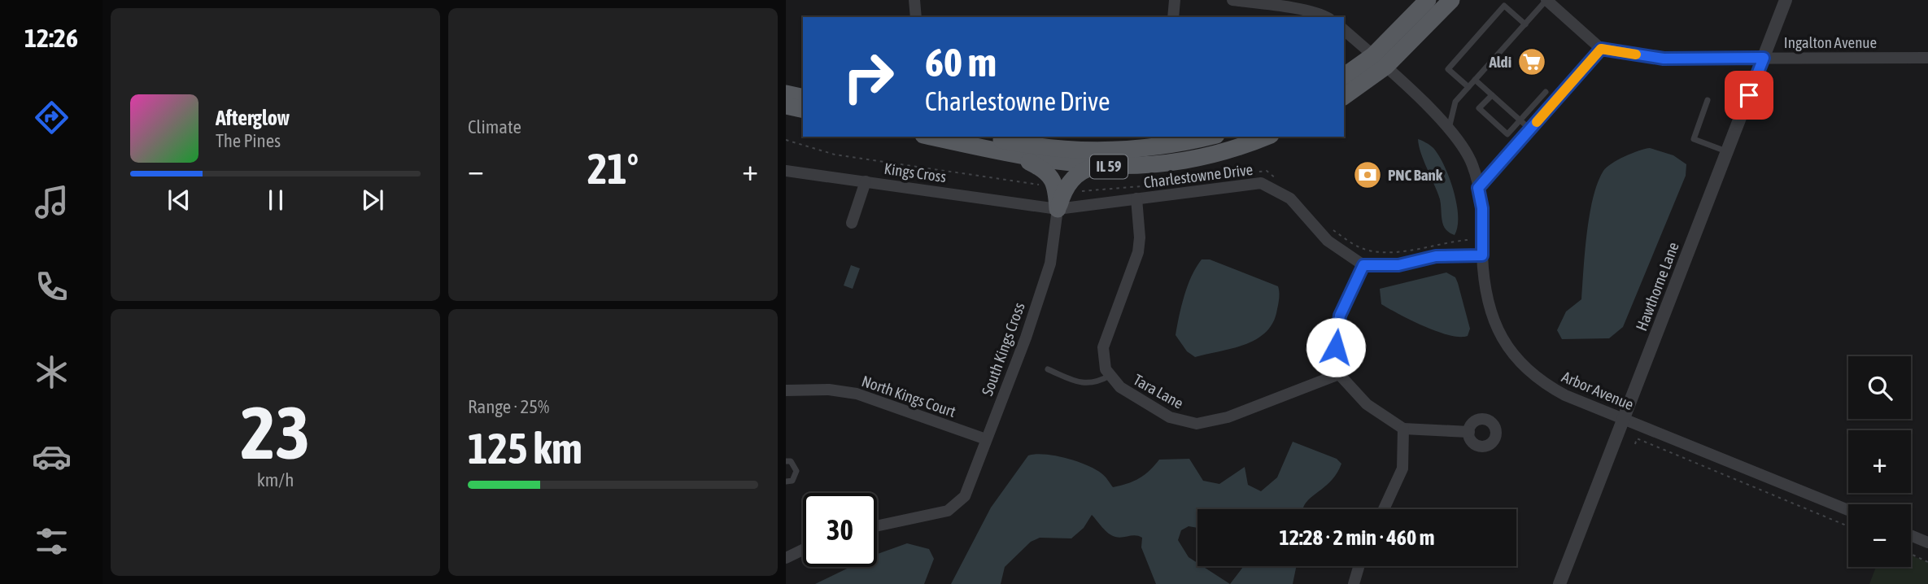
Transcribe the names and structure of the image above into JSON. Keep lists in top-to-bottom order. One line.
{"streets":{"main road":["IL 59"],"street":["Ingalton Avenue","Kings Cross","Charlestowne Drive","Hawthorne Lane","South Kings Cross","Arbor Avenue","Tara Lane","North Kings Court"]},"crossings":[["Ingalton Avenue","Hawthorne Lane"],["Kings Cross","Charlestowne Drive"],["Kings Cross","South Kings Cross"],["Charlestowne Drive","South Kings Cross"],["Charlestowne Drive","Tara Lane"],["Hawthorne Lane","Arbor Avenue"],["South Kings Cross","North Kings Court"]],"places":{"supermarket":["Aldi"],"bank":["PNC Bank"]},"page":{"tabs":"12:26","tile":["Climate",["23","km/h"],["Range · 25%","125 km"]],"turn":["60 m","Charlestowne Drive"],"song":["Afterglow","The Pines"],"heat":["−","21°","+"],"map_buttons":["+","−"],"limit":"30","trip":"12:28 · 2 min · 460 m"}}
